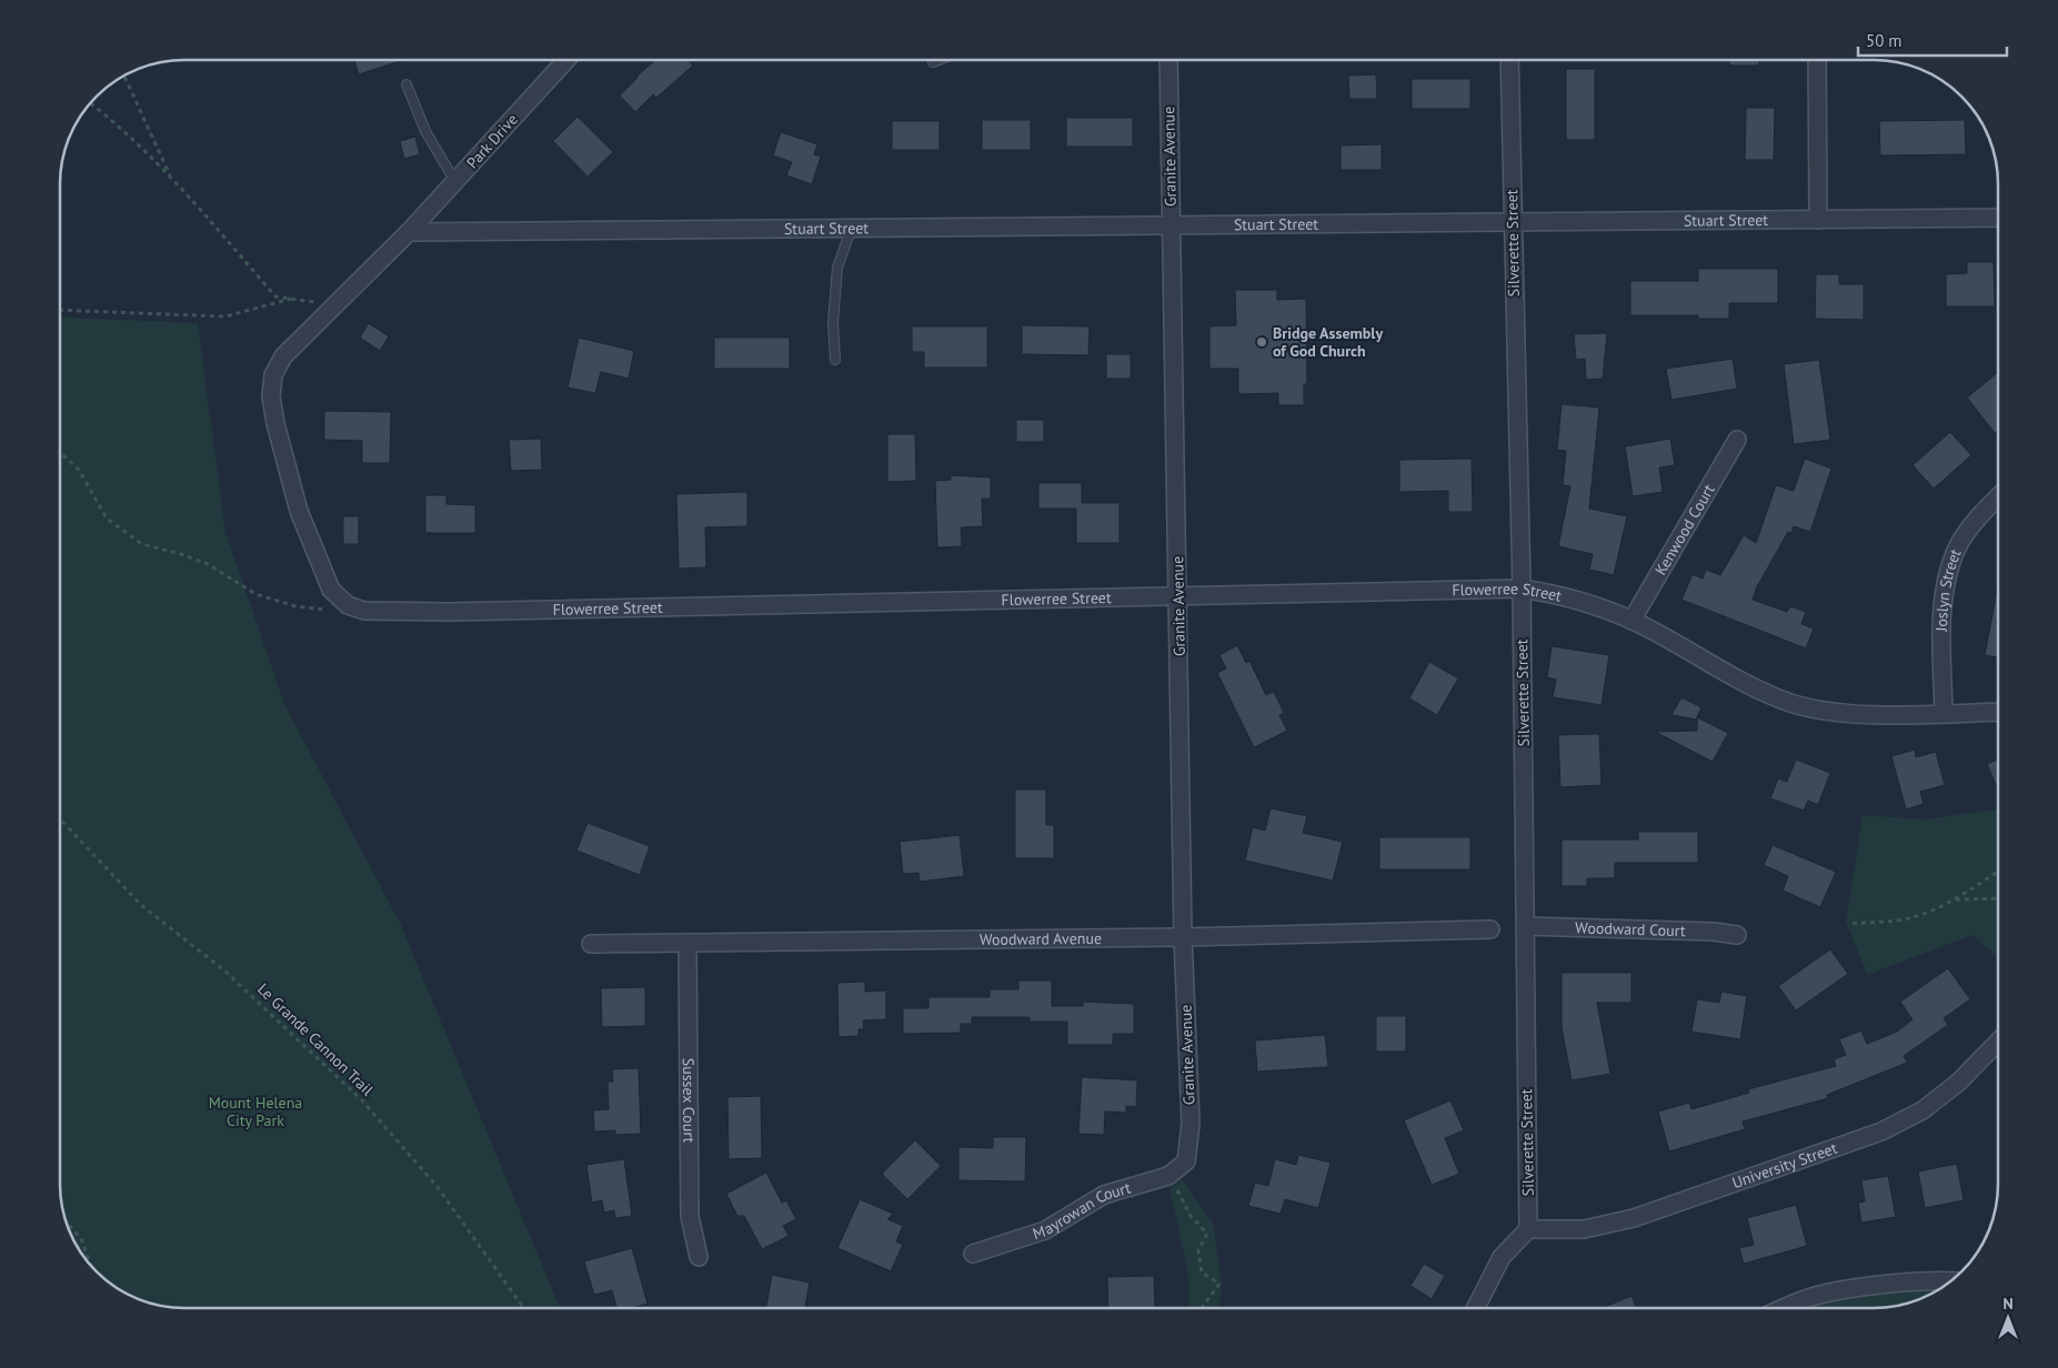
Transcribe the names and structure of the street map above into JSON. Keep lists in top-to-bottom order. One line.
{"streets":{"street":["Park Drive","Granite Avenue","Stuart Street","Silverette Street","Kenwood Court","Joslyn Street","Flowerree Street","Woodward Court","Woodward Avenue","Sussex Court","University Street","Mayrowan Court"],"path":["Le Grande Cannon Trail"]},"crossings":[["Park Drive","Stuart Street"],["Park Drive","Flowerree Street"],["Granite Avenue","Stuart Street"],["Granite Avenue","Flowerree Street"],["Granite Avenue","Woodward Avenue"],["Granite Avenue","Mayrowan Court"],["Stuart Street","Silverette Street"],["Silverette Street","Flowerree Street"],["Silverette Street","Woodward Court"],["Silverette Street","University Street"],["Kenwood Court","Flowerree Street"],["Joslyn Street","Flowerree Street"],["Woodward Avenue","Sussex Court"]],"parks":["Mount Helena City Park"],"places":["Bridge Assembly of God Church"],"scale_bar":"50 m","north":"top"}
